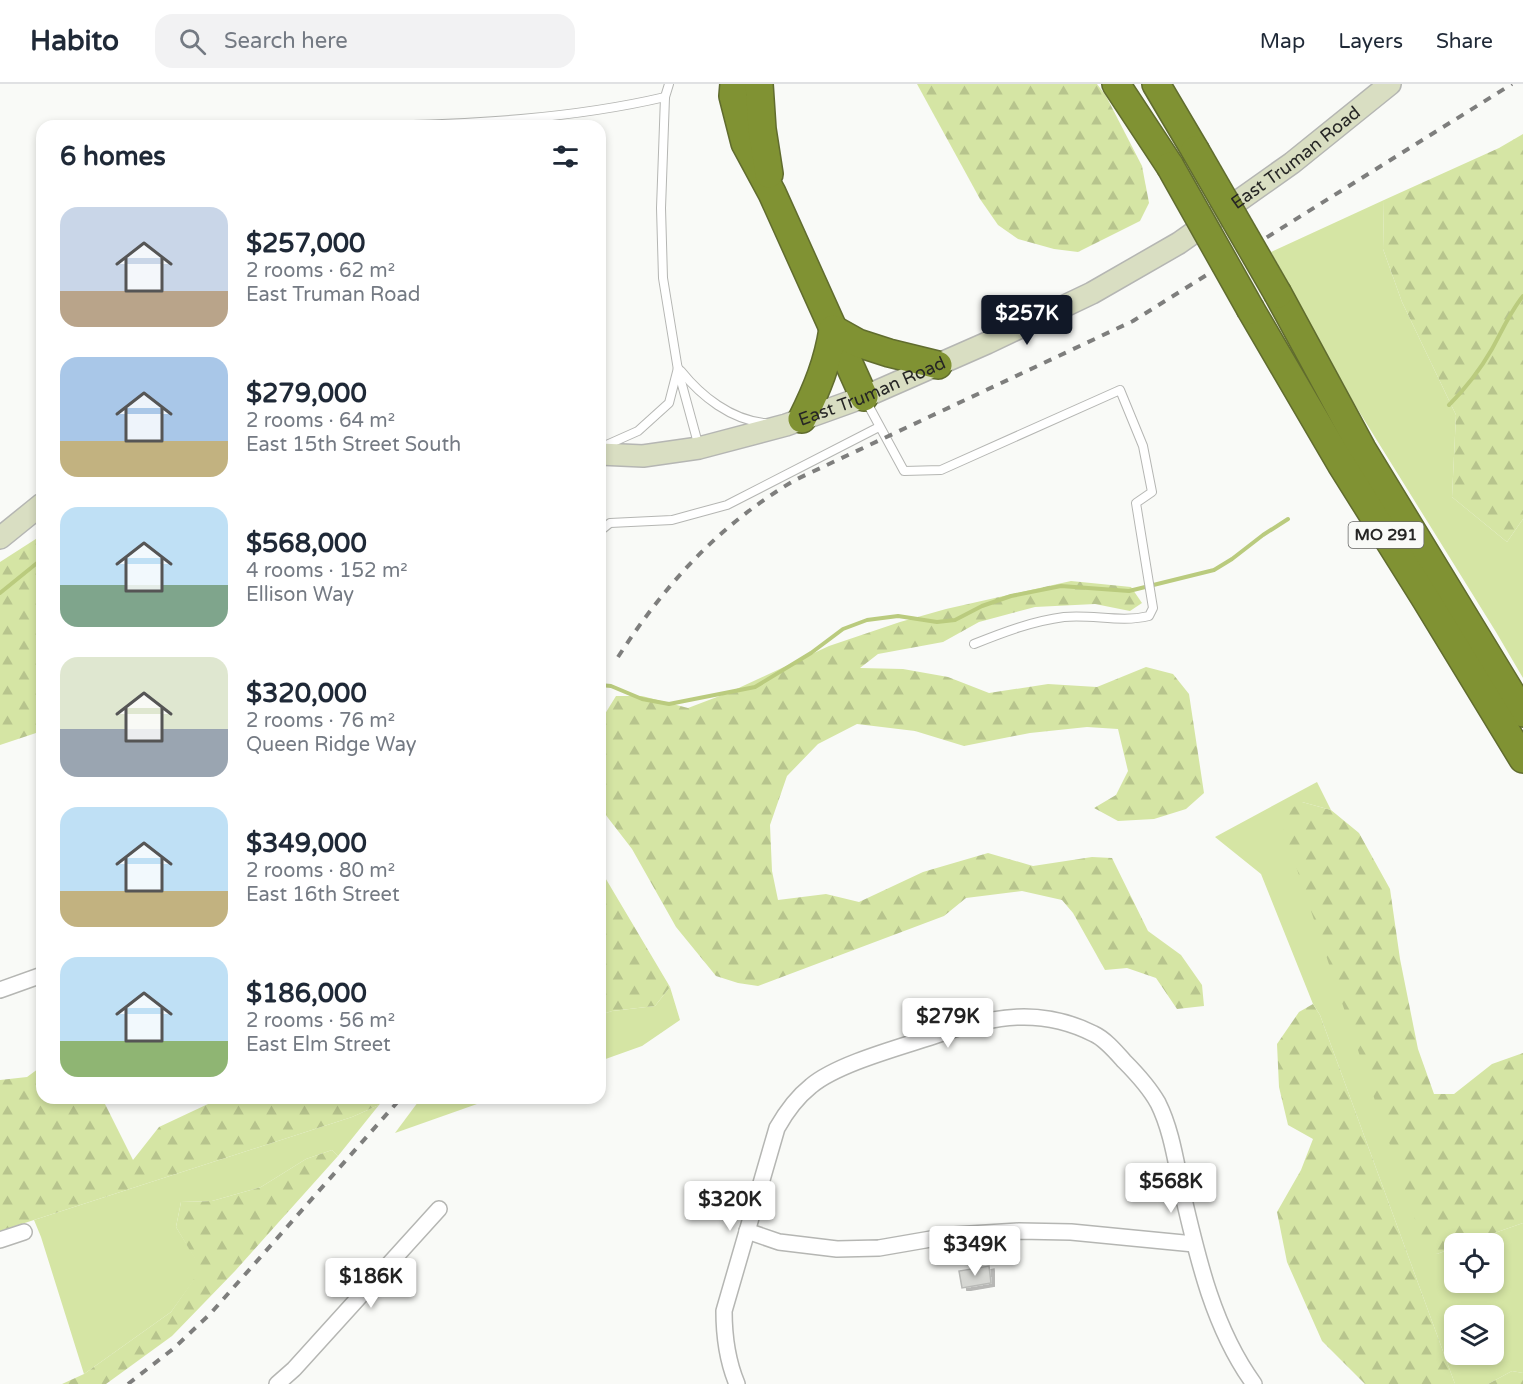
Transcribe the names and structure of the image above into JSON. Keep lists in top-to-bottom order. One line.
{"streets":{"highway":["MO 291"],"main road":["East Truman Road"]},"page":{"header":"Habito","search":"Search here","nav":["Map","Layers","Share"],"heading":"6 homes","list":[{"name":"$257,000","note":"2 rooms · 62 m² · East Truman Road"},{"name":"$279,000","note":"2 rooms · 64 m² · East 15th Street South"},{"name":"$568,000","note":"4 rooms · 152 m² · Ellison Way"},{"name":"$320,000","note":"2 rooms · 76 m² · Queen Ridge Way"},{"name":"$349,000","note":"2 rooms · 80 m² · East 16th Street"},{"name":"$186,000","note":"2 rooms · 56 m² · East Elm Street"}],"price":["$257K","$279K","$568K","$320K","$349K","$186K"]}}
